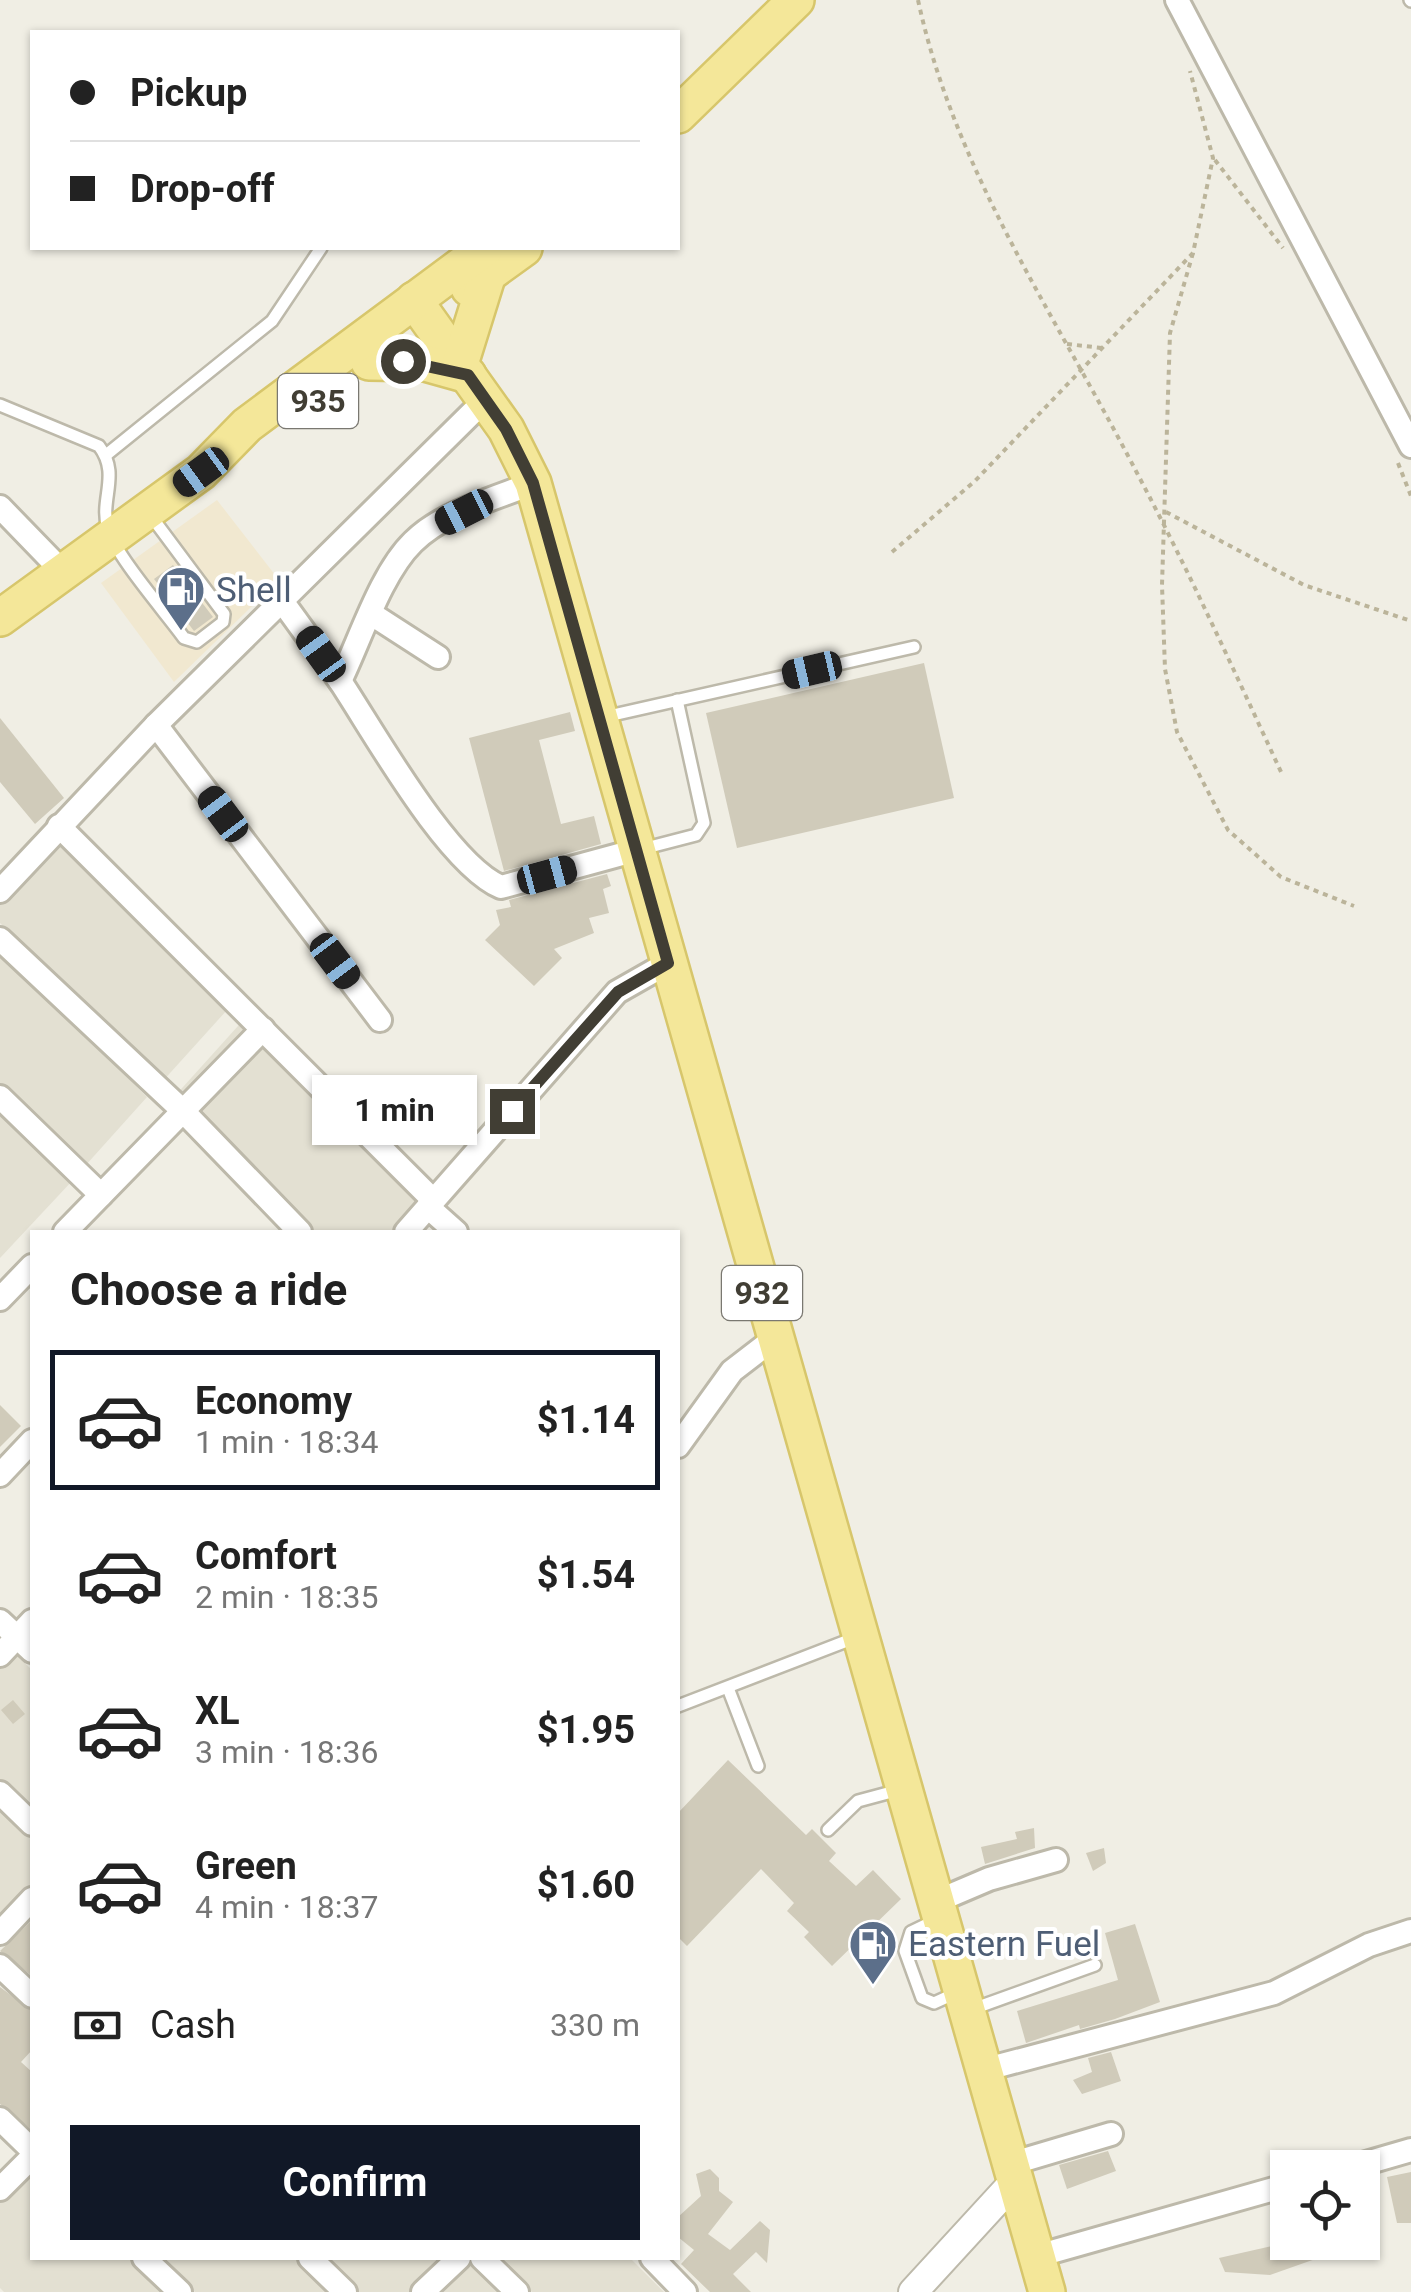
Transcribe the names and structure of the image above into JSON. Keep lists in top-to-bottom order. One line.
{"streets":{"main road":["935","932"]},"crossings":[["935","932"]],"places":{"fuel station":["Shell","Eastern Fuel"]},"page":{"banner":["Pickup","Drop-off"],"bubble":"1 min","heading":"Choose a ride","list":[{"name":"Economy","note":"1 min · 18:34","value":"$1.14"},{"name":"Comfort","note":"2 min · 18:35","value":"$1.54"},{"name":"XL","note":"3 min · 18:36","value":"$1.95"},{"name":"Green","note":"4 min · 18:37","value":"$1.60"}],"pay":["Cash","330 m"],"buttons":"Confirm"}}
